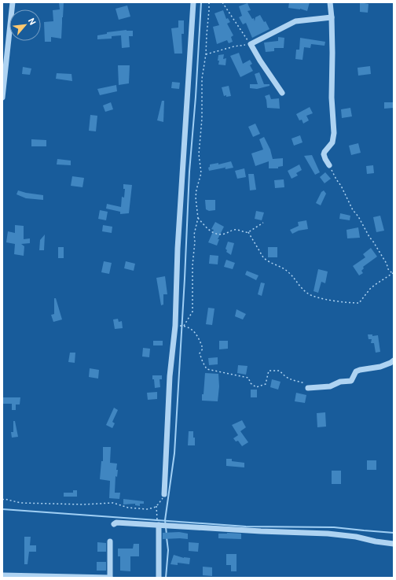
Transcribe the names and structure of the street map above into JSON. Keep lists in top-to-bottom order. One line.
{"north":"top right"}
